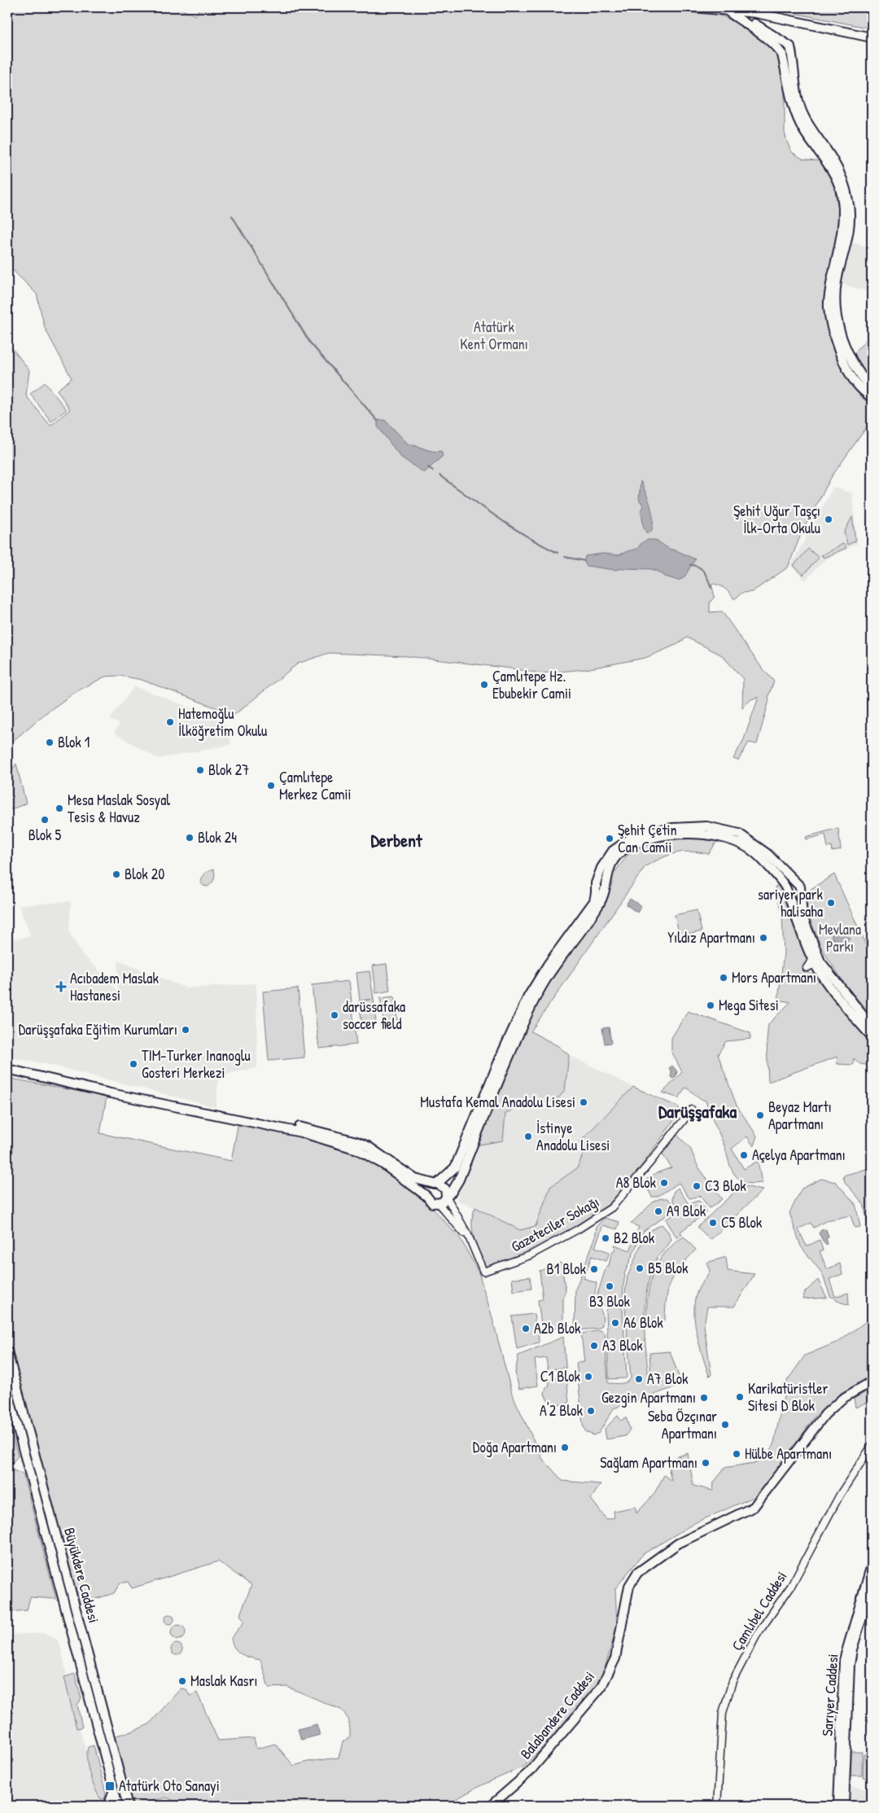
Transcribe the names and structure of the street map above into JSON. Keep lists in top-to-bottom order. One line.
{"streets":{"main road":["Büyükdere Caddesi","Sarıyer Caddesi","Balabandere Caddesi"],"street":["Gazeteciler Sokağı","Çamlıbel Caddesi"]},"districts":["Derbent","Darüşşafaka"],"parks":["Atatürk Kent Ormanı","Mevlana Parkı"],"places":{"other":["Şehit Uğur Taşçı İlk-Orta Okulu","Çamlıtepe Hz. Ebubekir Camii","Hatemoğlu İlköğretim Okulu","Blok 1","Blok 27","Çamlıtepe Merkez Camii","Mesa Maslak Sosyal Tesis & Havuz","Blok 5","Blok 24","Şehit Çetin Can Camii","Blok 20","sariyer park halisaha","Yıldız Apartmanı","Mors Apartmanı","Mega Sitesi","darüssafaka soccer field","Darüşşafaka Eğitim Kurumları","TIM-Turker Inanoglu Gosteri Merkezi","Mustafa Kemal Anadolu Lisesi","Beyaz Martı Apartmanı","İstinye Anadolu Lisesi","Açelya Apartmanı","A8 Blok","C3 Blok","A9 Blok","C5 Blok","B2 Blok","B5 Blok","B1 Blok","B3 Blok","A6 Blok","A2b Blok","A3 Blok","C1 Blok","A7 Blok","Karikatüristler Sitesi D Blok","Gezgin Apartmanı","A'2 Blok","Seba Özçınar Apartmanı","Doğa Apartmanı","Hülbe Apartmanı","Sağlam Apartmanı","Maslak Kasrı"],"health":["Acıbadem Maslak Hastanesi"],"transit":["Atatürk Oto Sanayi"]}}
